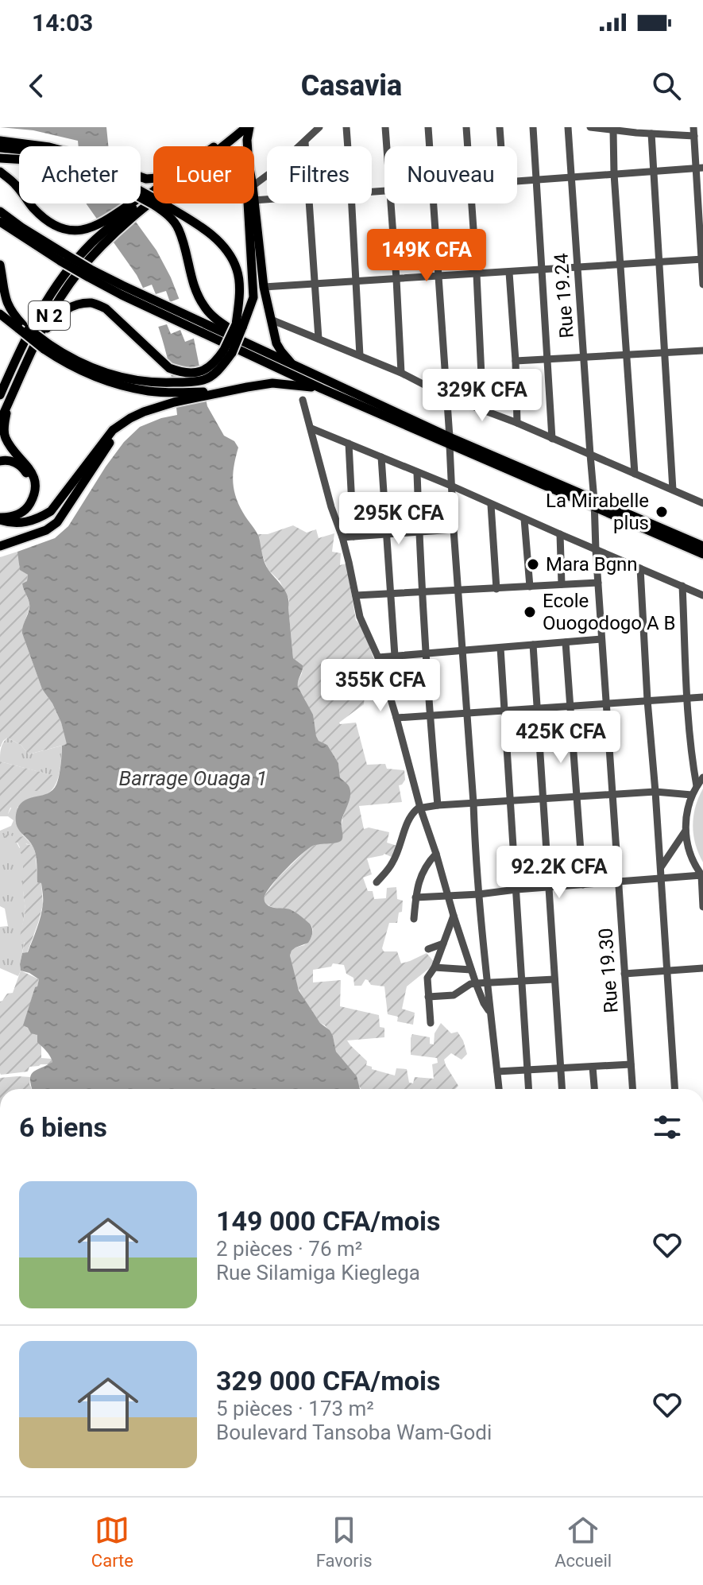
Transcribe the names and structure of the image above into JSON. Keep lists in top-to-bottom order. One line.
{"streets":{"main road":["N 2"],"street":["Rue 19.24","Rue 19.30"]},"crossings":[["Rue 19.24","Rue 19.30"]],"water":["Barrage Ouaga 1"],"places":["La Mirabelle plus","Mara Bgnn","Ecole Ouogodogo A B"],"page":{"status":"14:03","header":"Casavia","chip":["Acheter","Louer","Filtres","Nouveau"],"price":["149K CFA","329K CFA","295K CFA","355K CFA","425K CFA","92.2K CFA"],"heading":"6 biens","list":[{"name":"149 000 CFA/mois","note":"2 pièces · 76 m² · Rue Silamiga Kieglega"},{"name":"329 000 CFA/mois","note":"5 pièces · 173 m² · Boulevard Tansoba Wam-Godi"}],"tabs":["Carte","Favoris","Accueil"]}}
